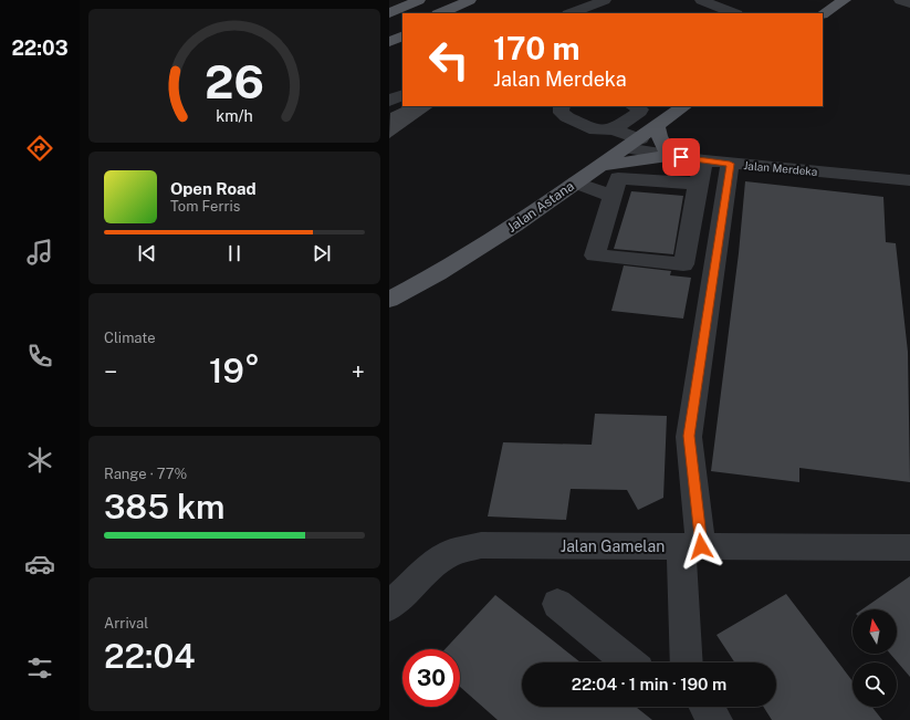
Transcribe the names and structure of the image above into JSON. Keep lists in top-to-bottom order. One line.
{"streets":{"main road":["Jalan Astana"],"street":["Jalan Merdeka","Jalan Gamelan"]},"crossings":[["Jalan Merdeka","Jalan Astana"]],"north":"top","page":{"tabs":"22:03","turn":["170 m","Jalan Merdeka"],"song":["Open Road","Tom Ferris"],"tile":["Climate",["Range · 77%","385 km"],["Arrival","22:04"]],"heat":["−","19°","+"],"limit":"30","trip":"22:04 · 1 min · 190 m","gauge":["26","km/h"]}}
